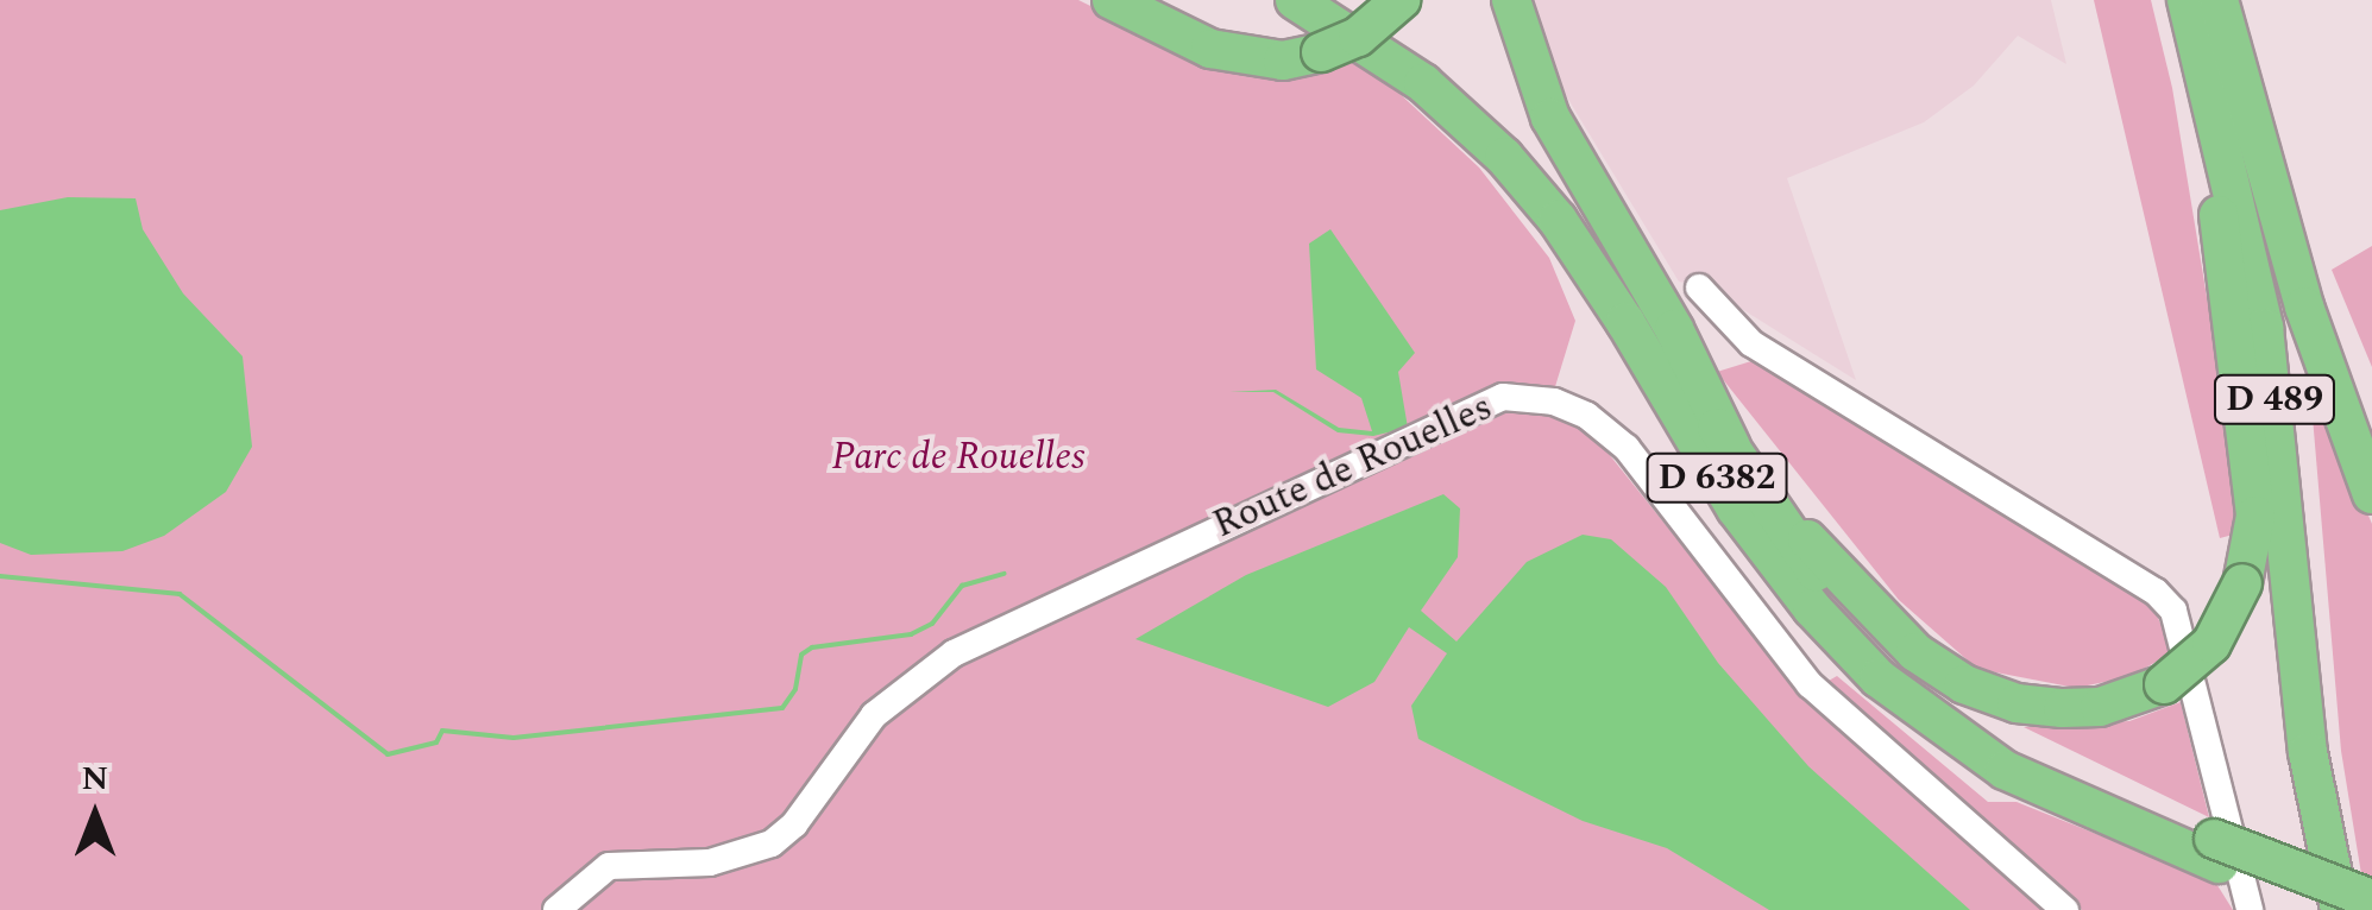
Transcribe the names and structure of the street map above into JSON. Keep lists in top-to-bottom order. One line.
{"streets":{"highway":["D 489","D 6382"],"street":["Route de Rouelles"]},"crossings":[["D 489","D 6382"]],"parks":["Parc de Rouelles"],"north":"top"}
